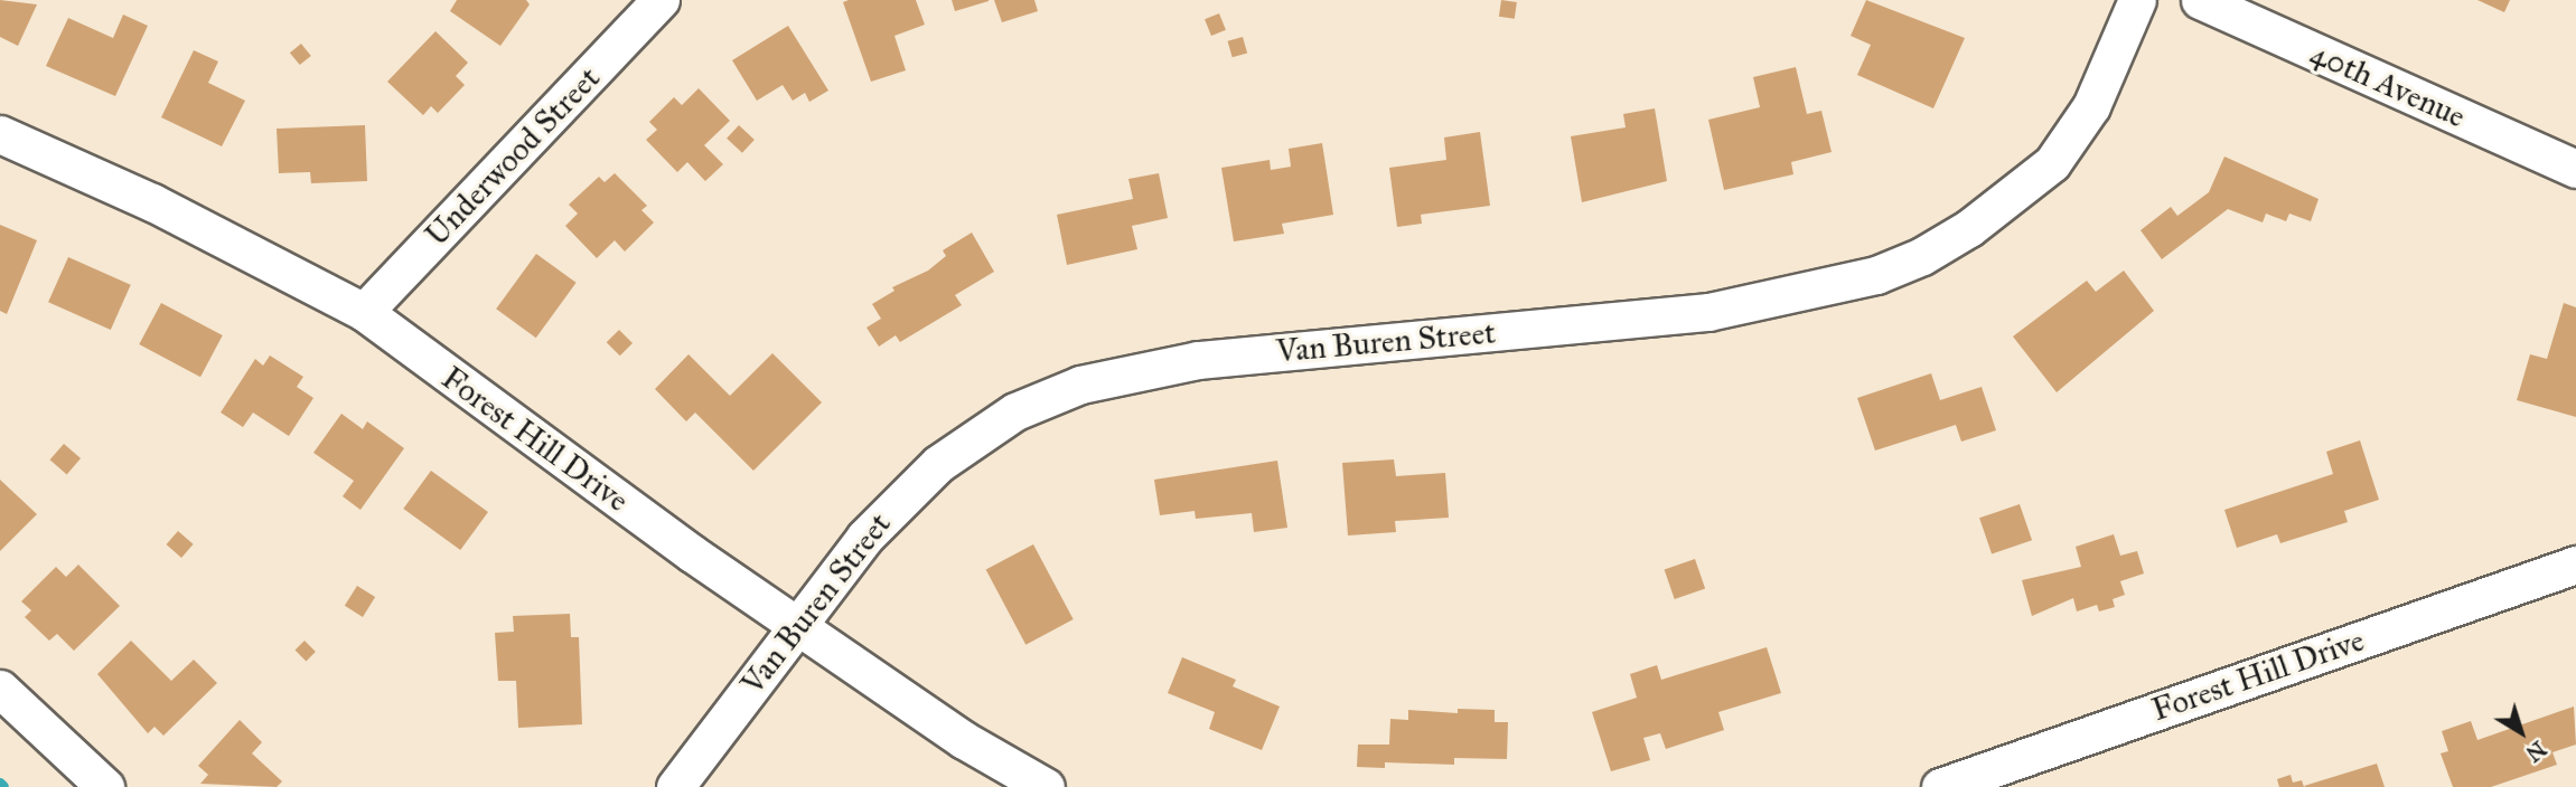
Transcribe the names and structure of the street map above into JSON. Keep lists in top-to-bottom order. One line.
{"streets":{"street":["40th Avenue","Underwood Street","Van Buren Street","Forest Hill Drive"]},"crossings":[["Underwood Street","Forest Hill Drive"],["Van Buren Street","Forest Hill Drive"]],"north":"bottom right"}
